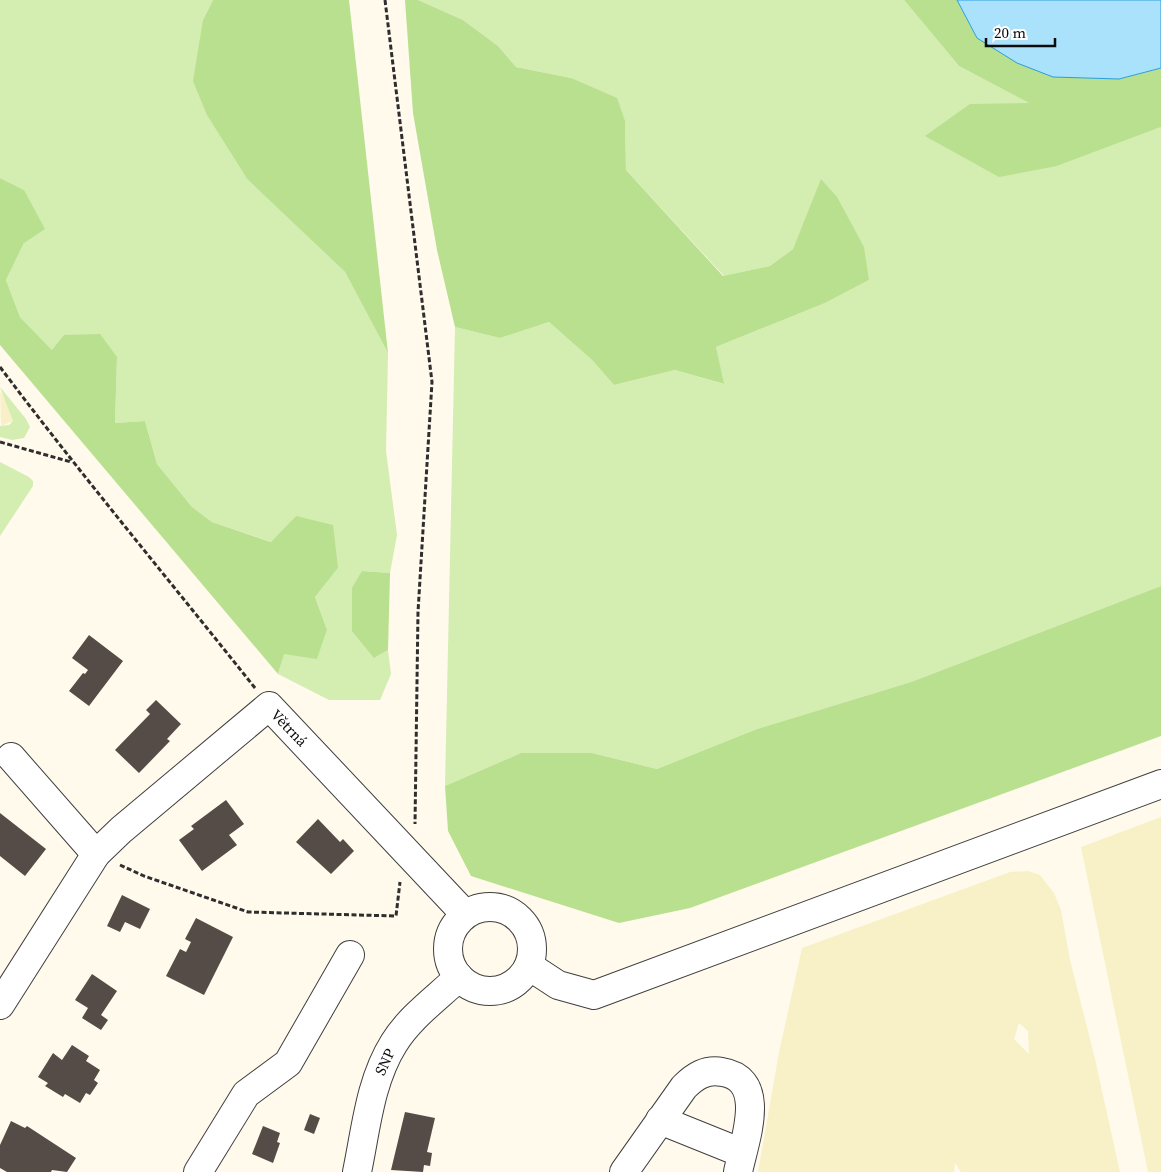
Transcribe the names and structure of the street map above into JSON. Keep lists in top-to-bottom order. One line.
{"streets":{"street":["Větrná","SNP"]},"crossings":[["Větrná","SNP"]],"scale_bar":"20 m"}
